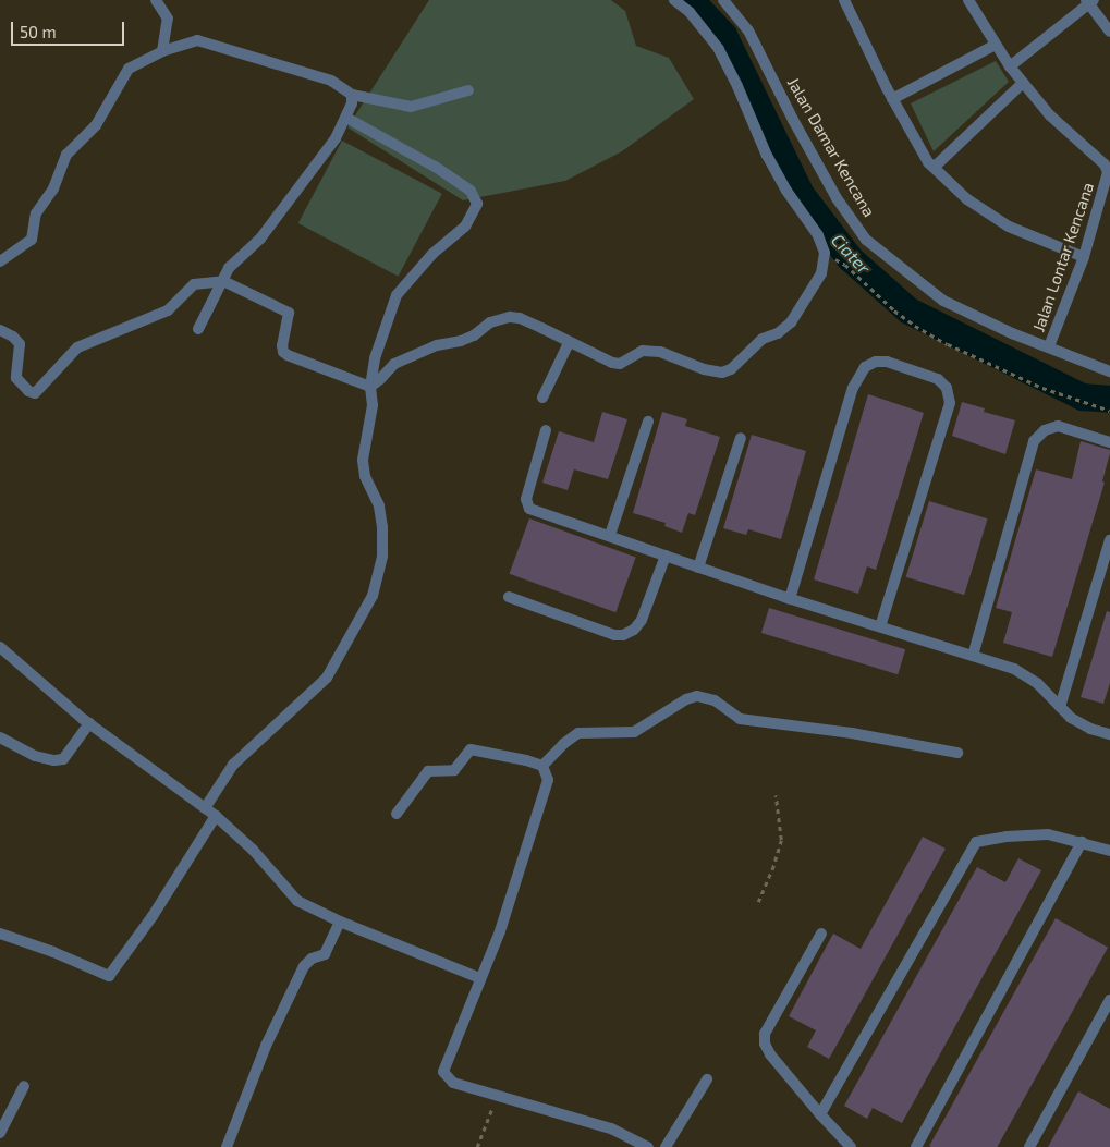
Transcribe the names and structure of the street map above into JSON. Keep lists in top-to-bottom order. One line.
{"streets":{"street":["Jalan Damar Kencana","Jalan Lontar Kencana"]},"crossings":[["Jalan Damar Kencana","Jalan Lontar Kencana"]],"water":["Ciater"],"scale_bar":"50 m"}
